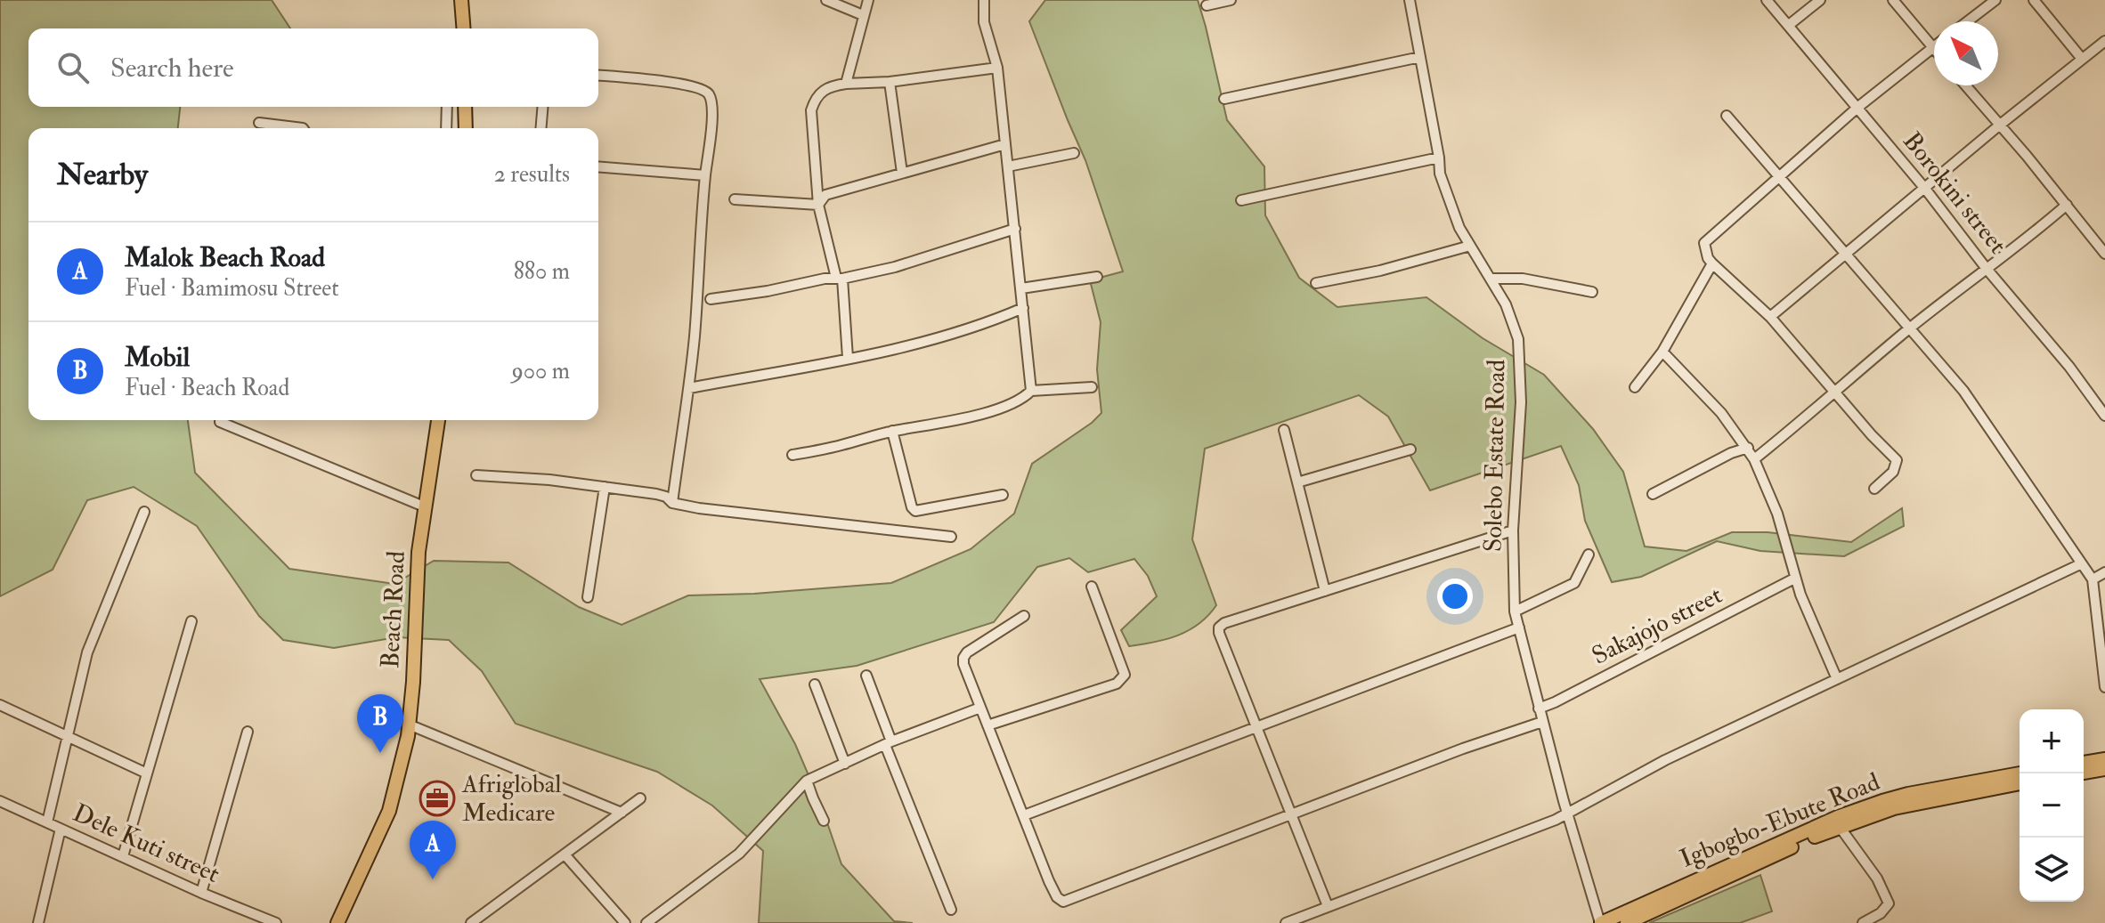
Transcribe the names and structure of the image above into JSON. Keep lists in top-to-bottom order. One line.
{"streets":{"main road":["Beach Road","Igbogbo-Ebute Road"],"street":["Borokini street","Solebo Estate Road","Sakajojo street","Dele Kuti street"]},"crossings":[["Solebo Estate Road","Sakajojo street"],["Solebo Estate Road","Igbogbo-Ebute Road"]],"places":{"office":["Afriglobal Medicare"]},"north":"top left","page":{"search":"Search here","heading":["Nearby","2 results"],"list":[{"mark":"A","name":"Malok Beach Road","note":"Fuel · Bamimosu Street","value":"880 m"},{"mark":"B","name":"Mobil","note":"Fuel · Beach Road","value":"900 m"}],"pins":["B","A"],"map_buttons":["+","−"]}}
